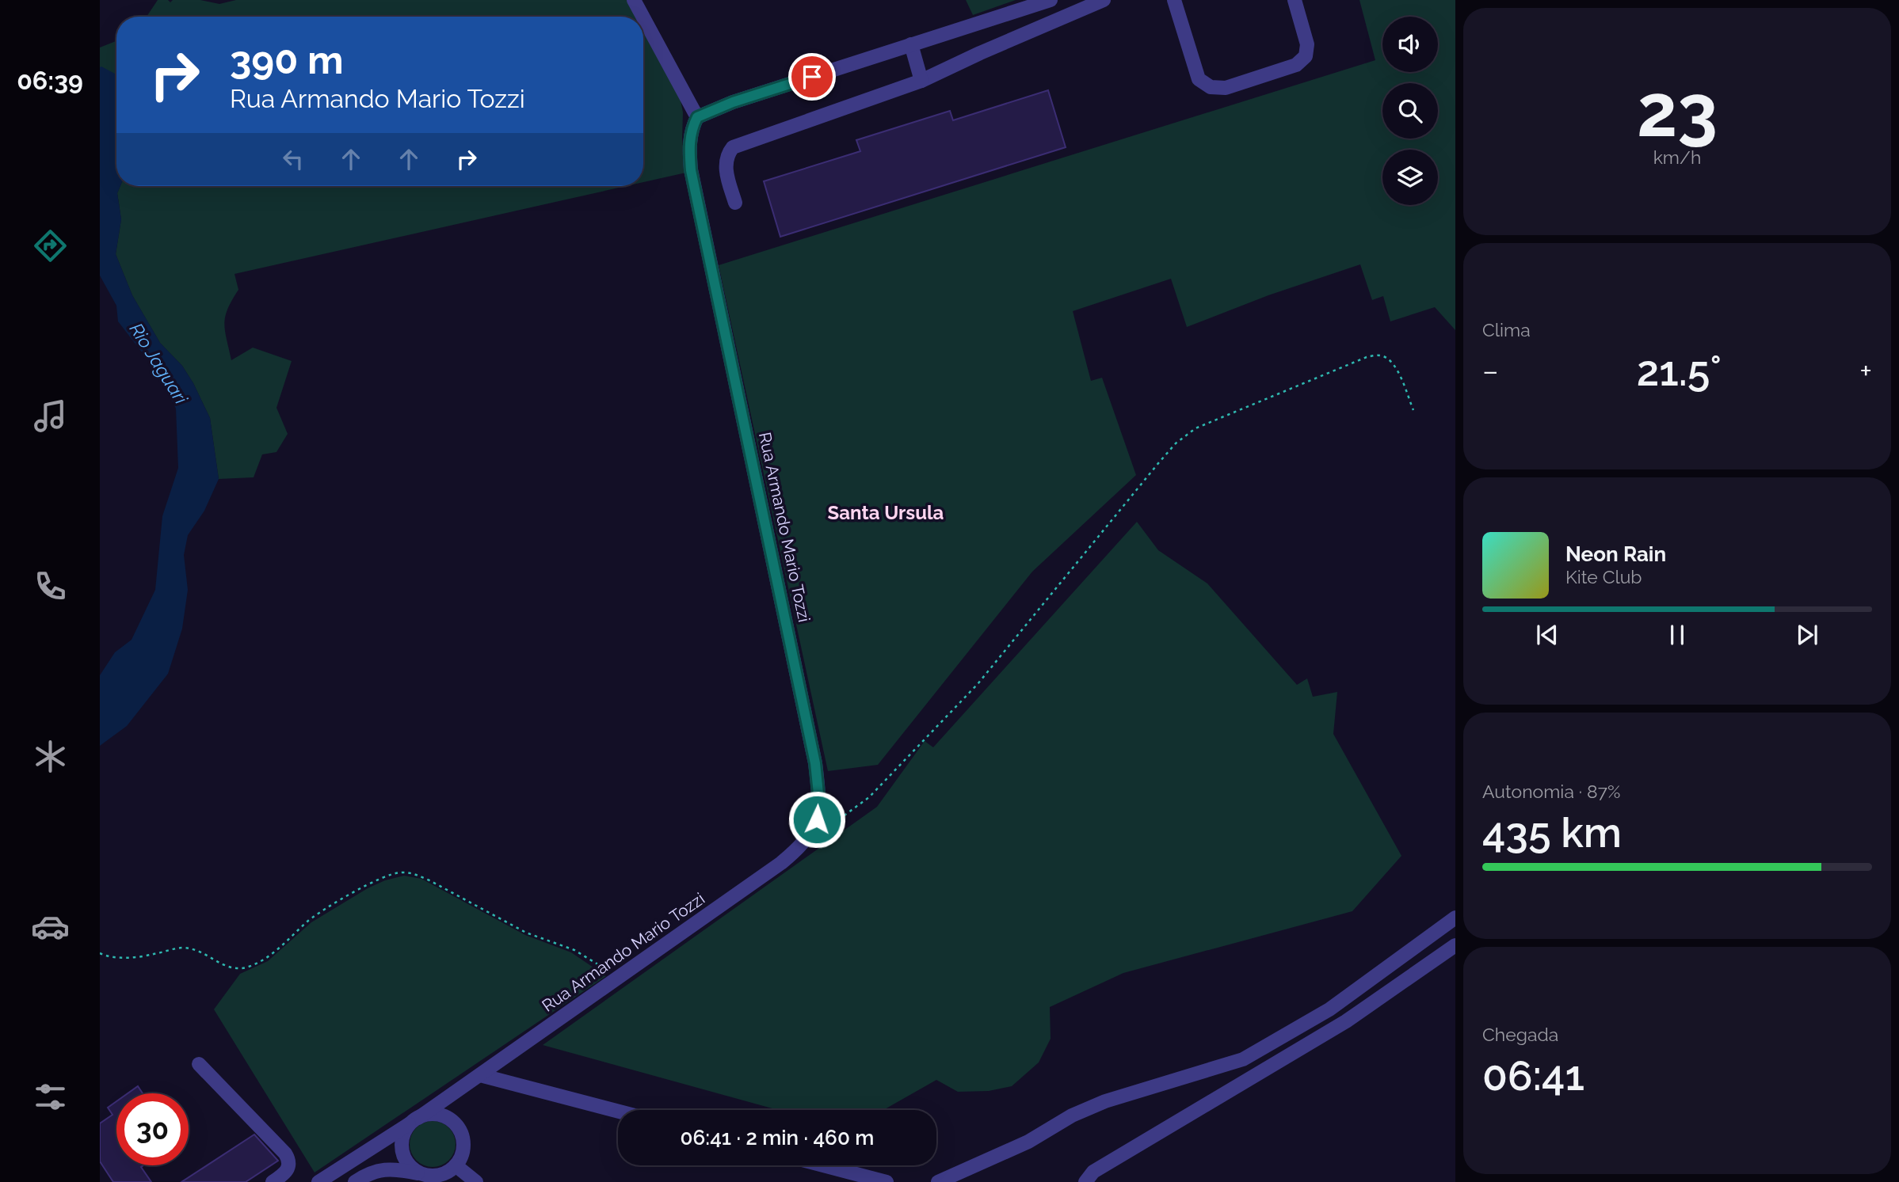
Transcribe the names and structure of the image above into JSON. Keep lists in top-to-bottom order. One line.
{"streets":{"street":["Rua Armando Mario Tozzi"]},"districts":["Santa Ursula"],"water":["Rio Jaguari"],"page":{"tabs":"06:39","tile":[["23","km/h"],"Clima",["Autonomia · 87%","435 km"],["Chegada","06:41"]],"turn":["390 m","Rua Armando Mario Tozzi"],"heat":["−","21.5°","+"],"song":["Neon Rain","Kite Club"],"limit":"30","trip":"06:41 · 2 min · 460 m"}}
